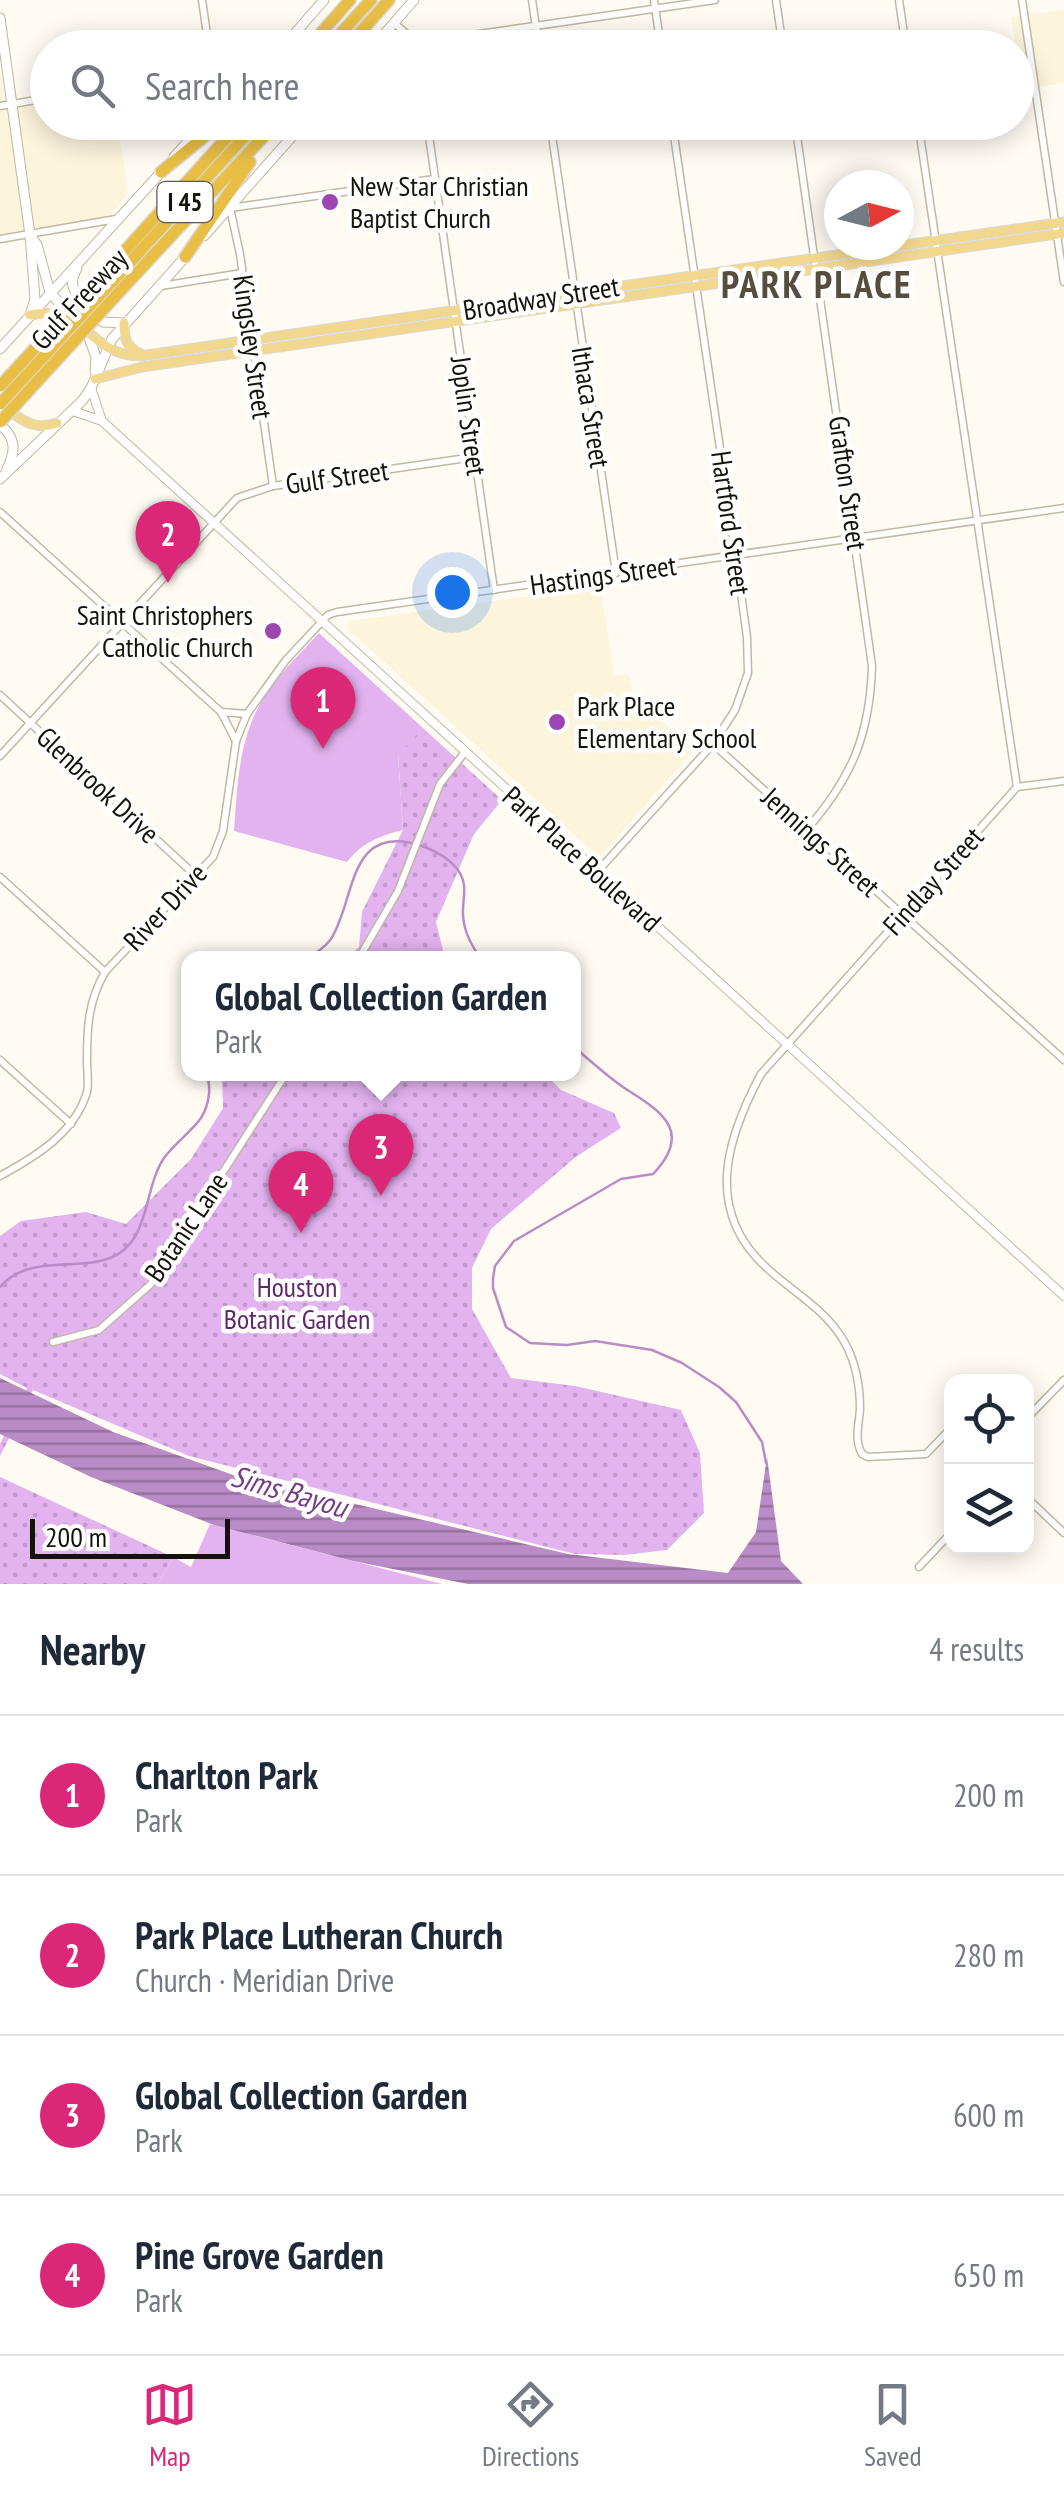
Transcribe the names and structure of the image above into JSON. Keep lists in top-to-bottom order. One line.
{"streets":{"highway":["I 45","Gulf Freeway"],"main road":["Broadway Street"],"street":["Kingsley Street","Ithaca Street","Joplin Street","Gulf Street","Grafton Street","Hartford Street","Hastings Street","Glenbrook Drive","Jennings Street","Park Place Boulevard","Findlay Street","River Drive","Botanic Lane"]},"crossings":[["Broadway Street","Kingsley Street"],["Broadway Street","Ithaca Street"],["Broadway Street","Joplin Street"],["Broadway Street","Grafton Street"],["Broadway Street","Hartford Street"],["Broadway Street","Park Place Boulevard"],["Kingsley Street","Gulf Street"],["Ithaca Street","Hastings Street"],["Joplin Street","Gulf Street"],["Joplin Street","Hastings Street"],["Gulf Street","Glenbrook Drive"],["Gulf Street","Park Place Boulevard"],["Grafton Street","Hastings Street"],["Grafton Street","Jennings Street"],["Hartford Street","Hastings Street"],["Hartford Street","Jennings Street"],["Hartford Street","Park Place Boulevard"],["Hastings Street","Park Place Boulevard"],["Hastings Street","River Drive"],["Glenbrook Drive","River Drive"],["Jennings Street","Findlay Street"],["Park Place Boulevard","Findlay Street"],["Park Place Boulevard","River Drive"]],"districts":["PARK PLACE"],"water":["Sims Bayou"],"parks":["Houston Botanic Garden"],"places":["New Star Christian Baptist Church","Saint Christophers Catholic Church","Park Place Elementary School"],"scale_bar":"200 m","north":"right","page":{"search":"Search here","pins":["2","1","3","4"],"popup":["Global Collection Garden","Park"],"scale":"200 m","heading":["Nearby","4 results"],"list":[{"mark":"1","name":"Charlton Park","note":"Park","value":"200 m"},{"mark":"2","name":"Park Place Lutheran Church","note":"Church · Meridian Drive","value":"280 m"},{"mark":"3","name":"Global Collection Garden","note":"Park","value":"600 m"},{"mark":"4","name":"Pine Grove Garden","note":"Park","value":"650 m"}],"nav":["Map","Directions","Saved"]}}
